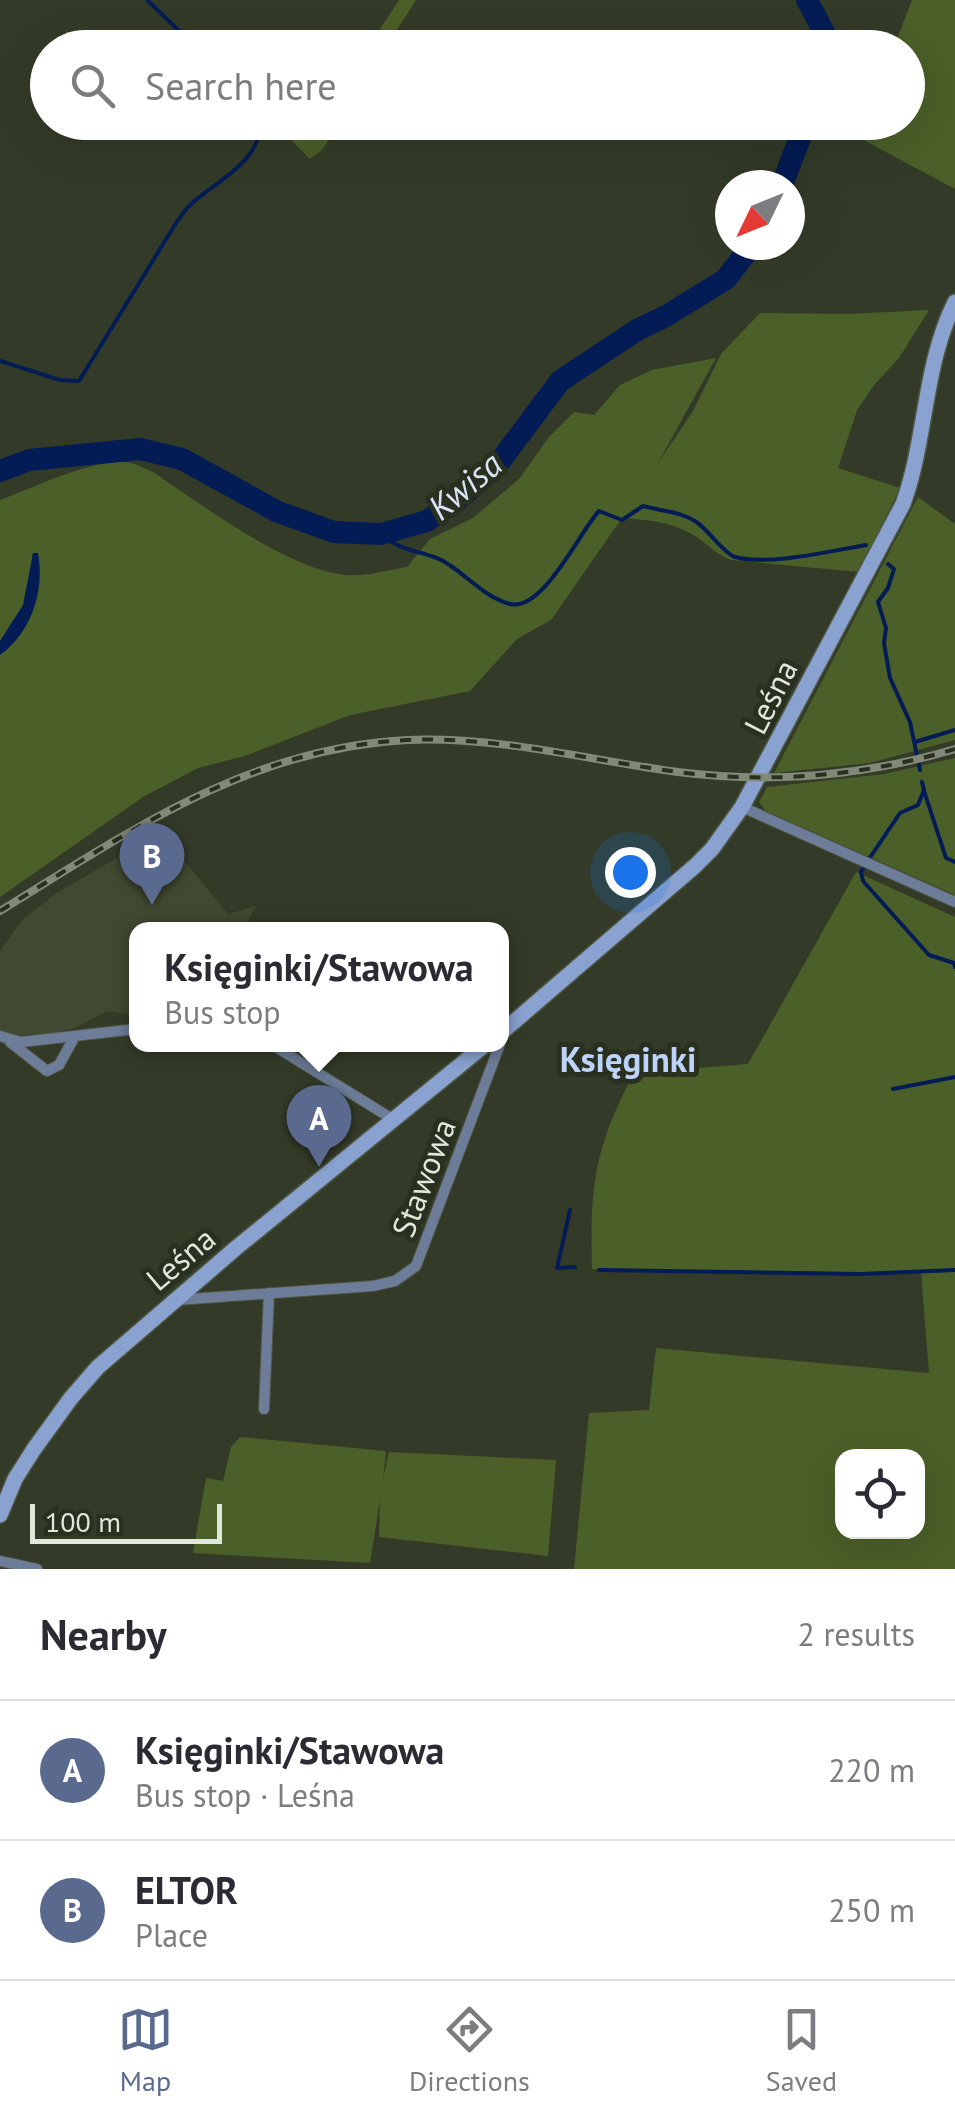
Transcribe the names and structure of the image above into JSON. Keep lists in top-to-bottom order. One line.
{"streets":{"main road":["Leśna"],"street":["Stawowa"]},"crossings":[["Leśna","Stawowa"]],"districts":["Księginki"],"water":["Kwisa"],"scale_bar":"100 m","north":"bottom left","page":{"search":"Search here","pins":["B","A"],"popup":["Księginki/Stawowa","Bus stop"],"scale":"100 m","heading":["Nearby","2 results"],"list":[{"mark":"A","name":"Księginki/Stawowa","note":"Bus stop · Leśna","value":"220 m"},{"mark":"B","name":"ELTOR","note":"Place","value":"250 m"}],"nav":["Map","Directions","Saved"]}}
